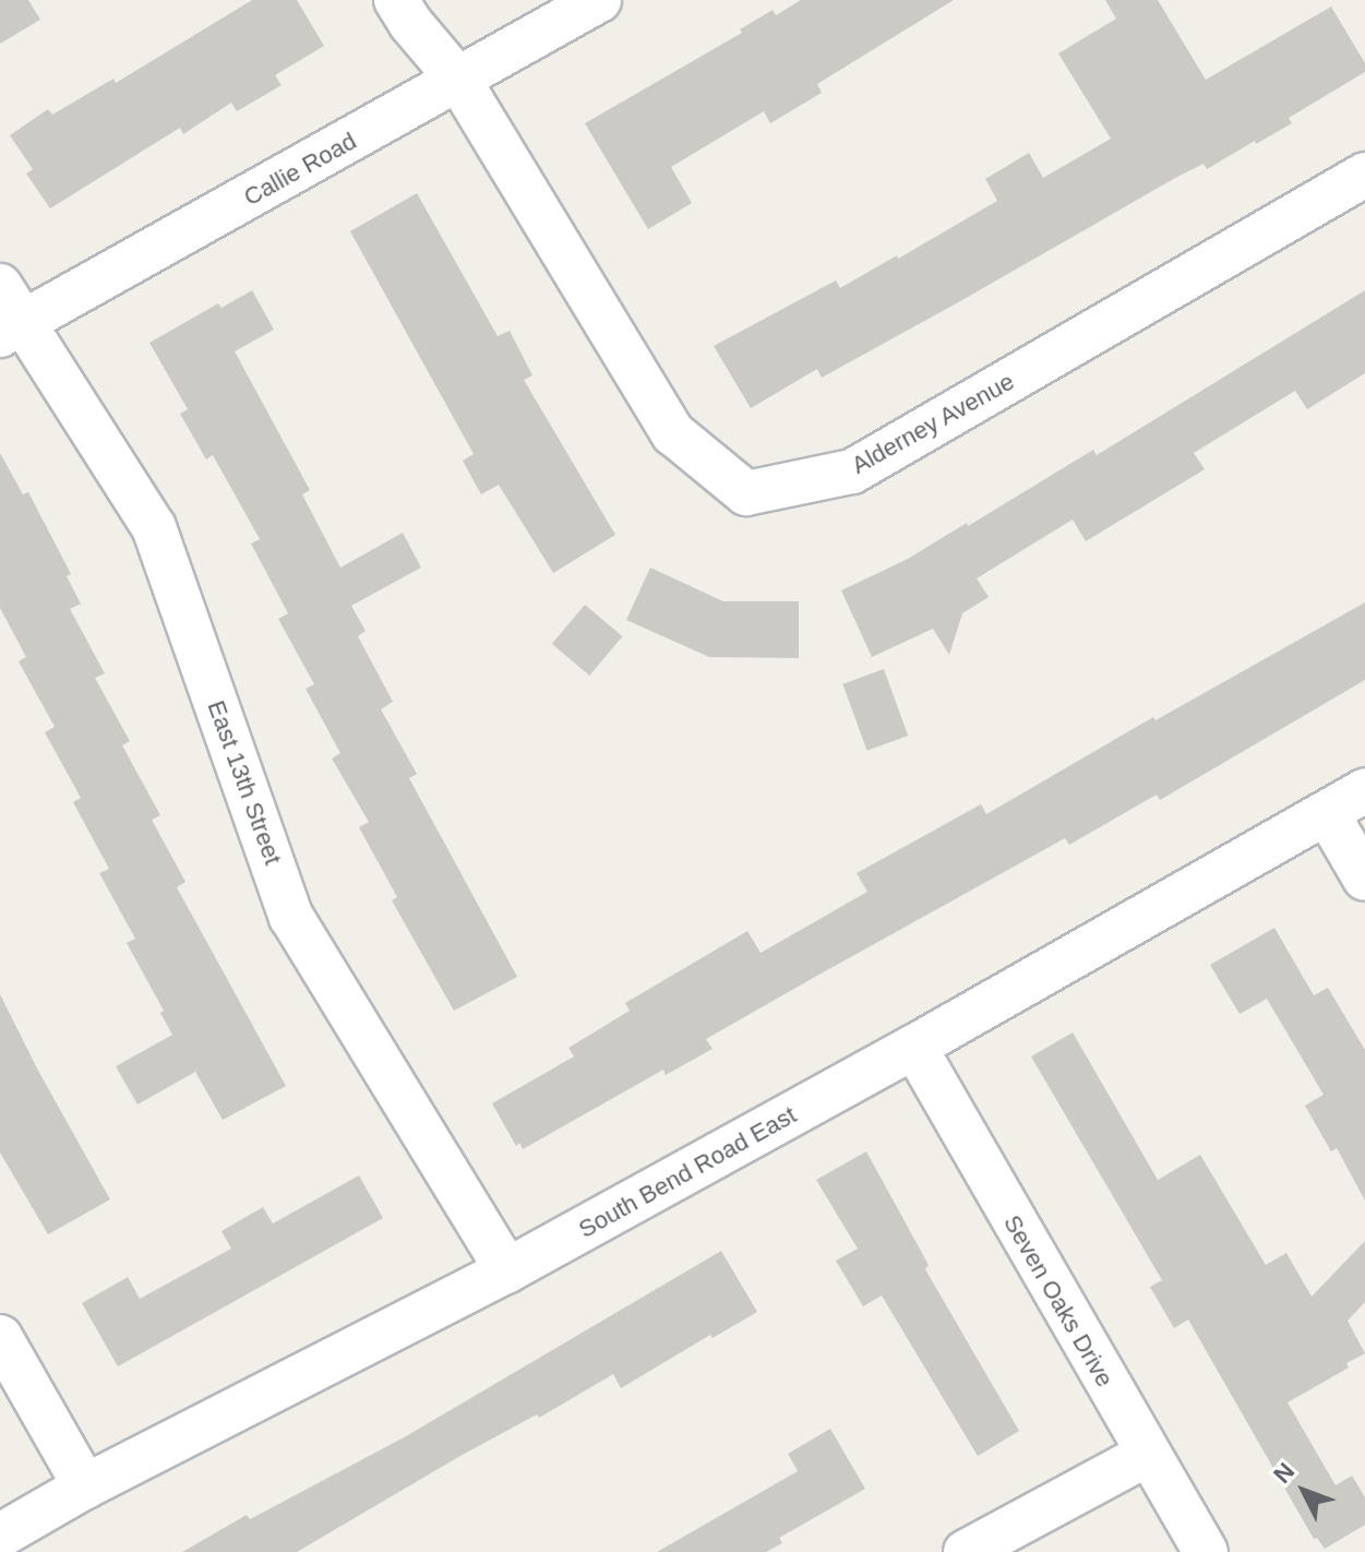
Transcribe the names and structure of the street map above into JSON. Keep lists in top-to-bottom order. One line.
{"streets":{"street":["Callie Road","Alderney Avenue","East 13th Street","South Bend Road East","Seven Oaks Drive"]},"crossings":[["Callie Road","Alderney Avenue"],["Callie Road","East 13th Street"],["East 13th Street","South Bend Road East"],["South Bend Road East","Seven Oaks Drive"]],"north":"top left"}
